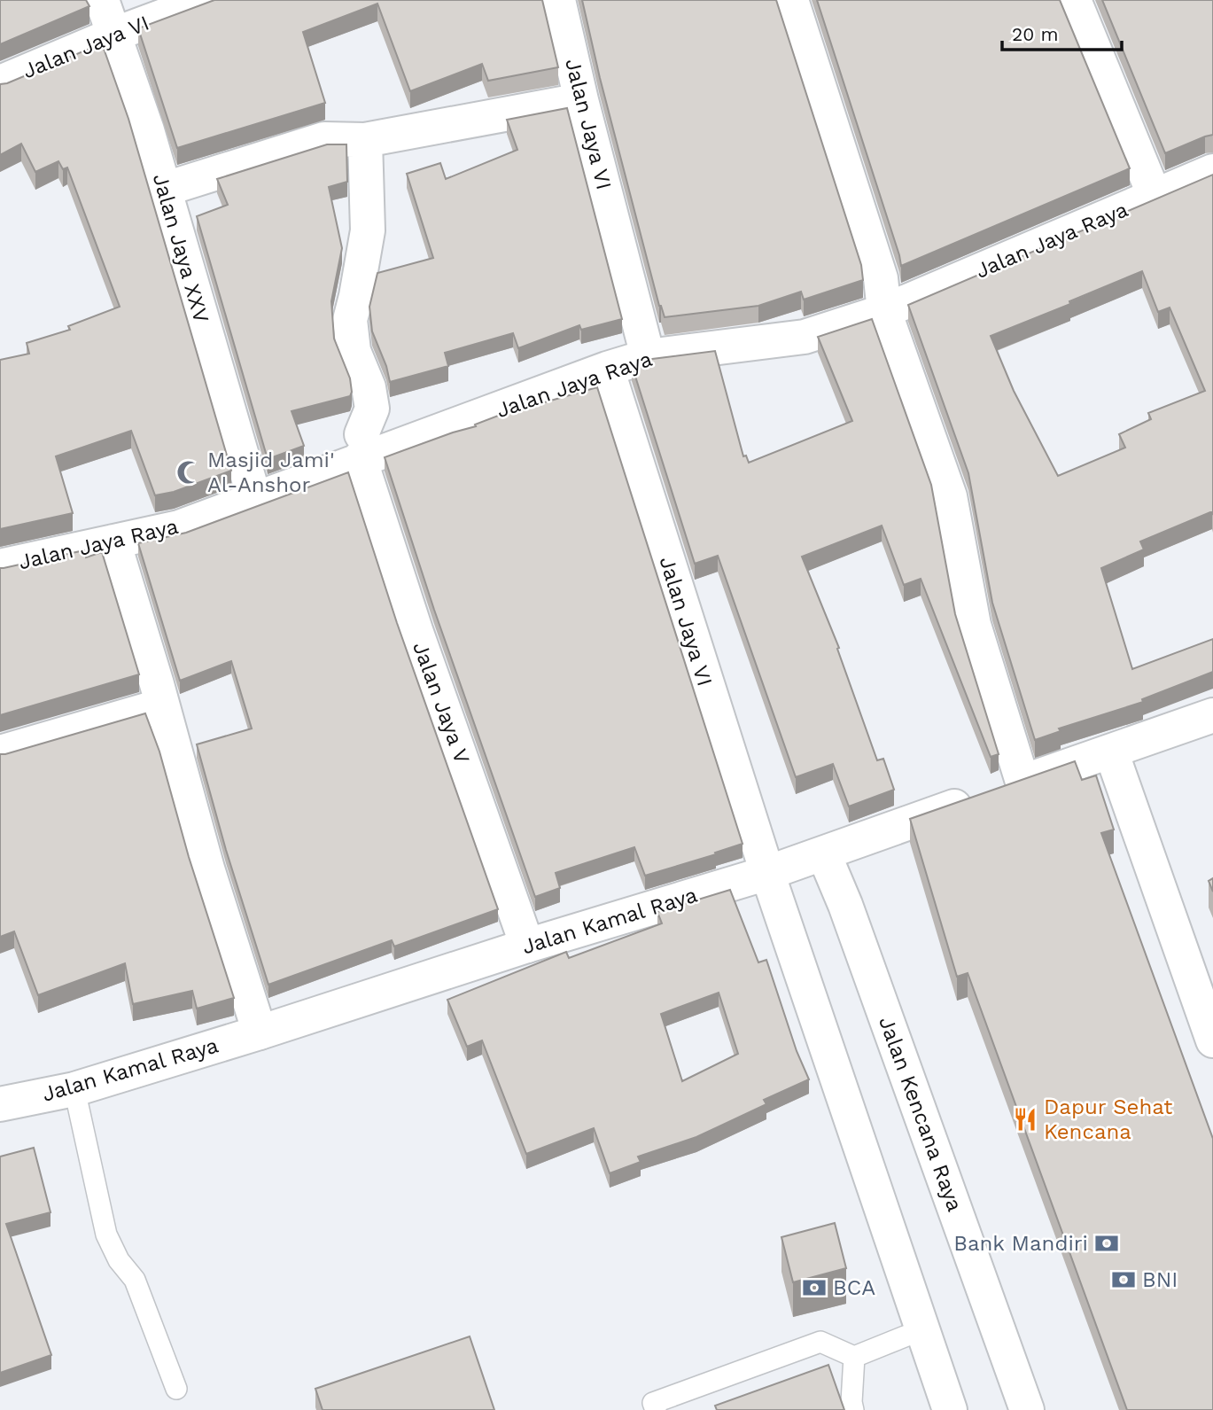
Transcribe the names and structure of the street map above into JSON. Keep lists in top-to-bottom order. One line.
{"streets":{"street":["Jalan Jaya VI","Jalan Jaya Raya","Jalan Jaya XXV","Jalan Jaya V","Jalan Kamal Raya","Jalan Kencana Raya"]},"crossings":[["Jalan Jaya VI","Jalan Jaya Raya"],["Jalan Jaya VI","Jalan Jaya XXV"],["Jalan Jaya VI","Jalan Kamal Raya"],["Jalan Jaya Raya","Jalan Jaya XXV"],["Jalan Jaya Raya","Jalan Jaya V"],["Jalan Jaya V","Jalan Kamal Raya"],["Jalan Kamal Raya","Jalan Kencana Raya"]],"places":{"mosque":["Masjid Jami' Al-Anshor"],"restaurant":["Dapur Sehat Kencana"],"bank":["Bank Mandiri","BNI","BCA"]},"scale_bar":"20 m"}
